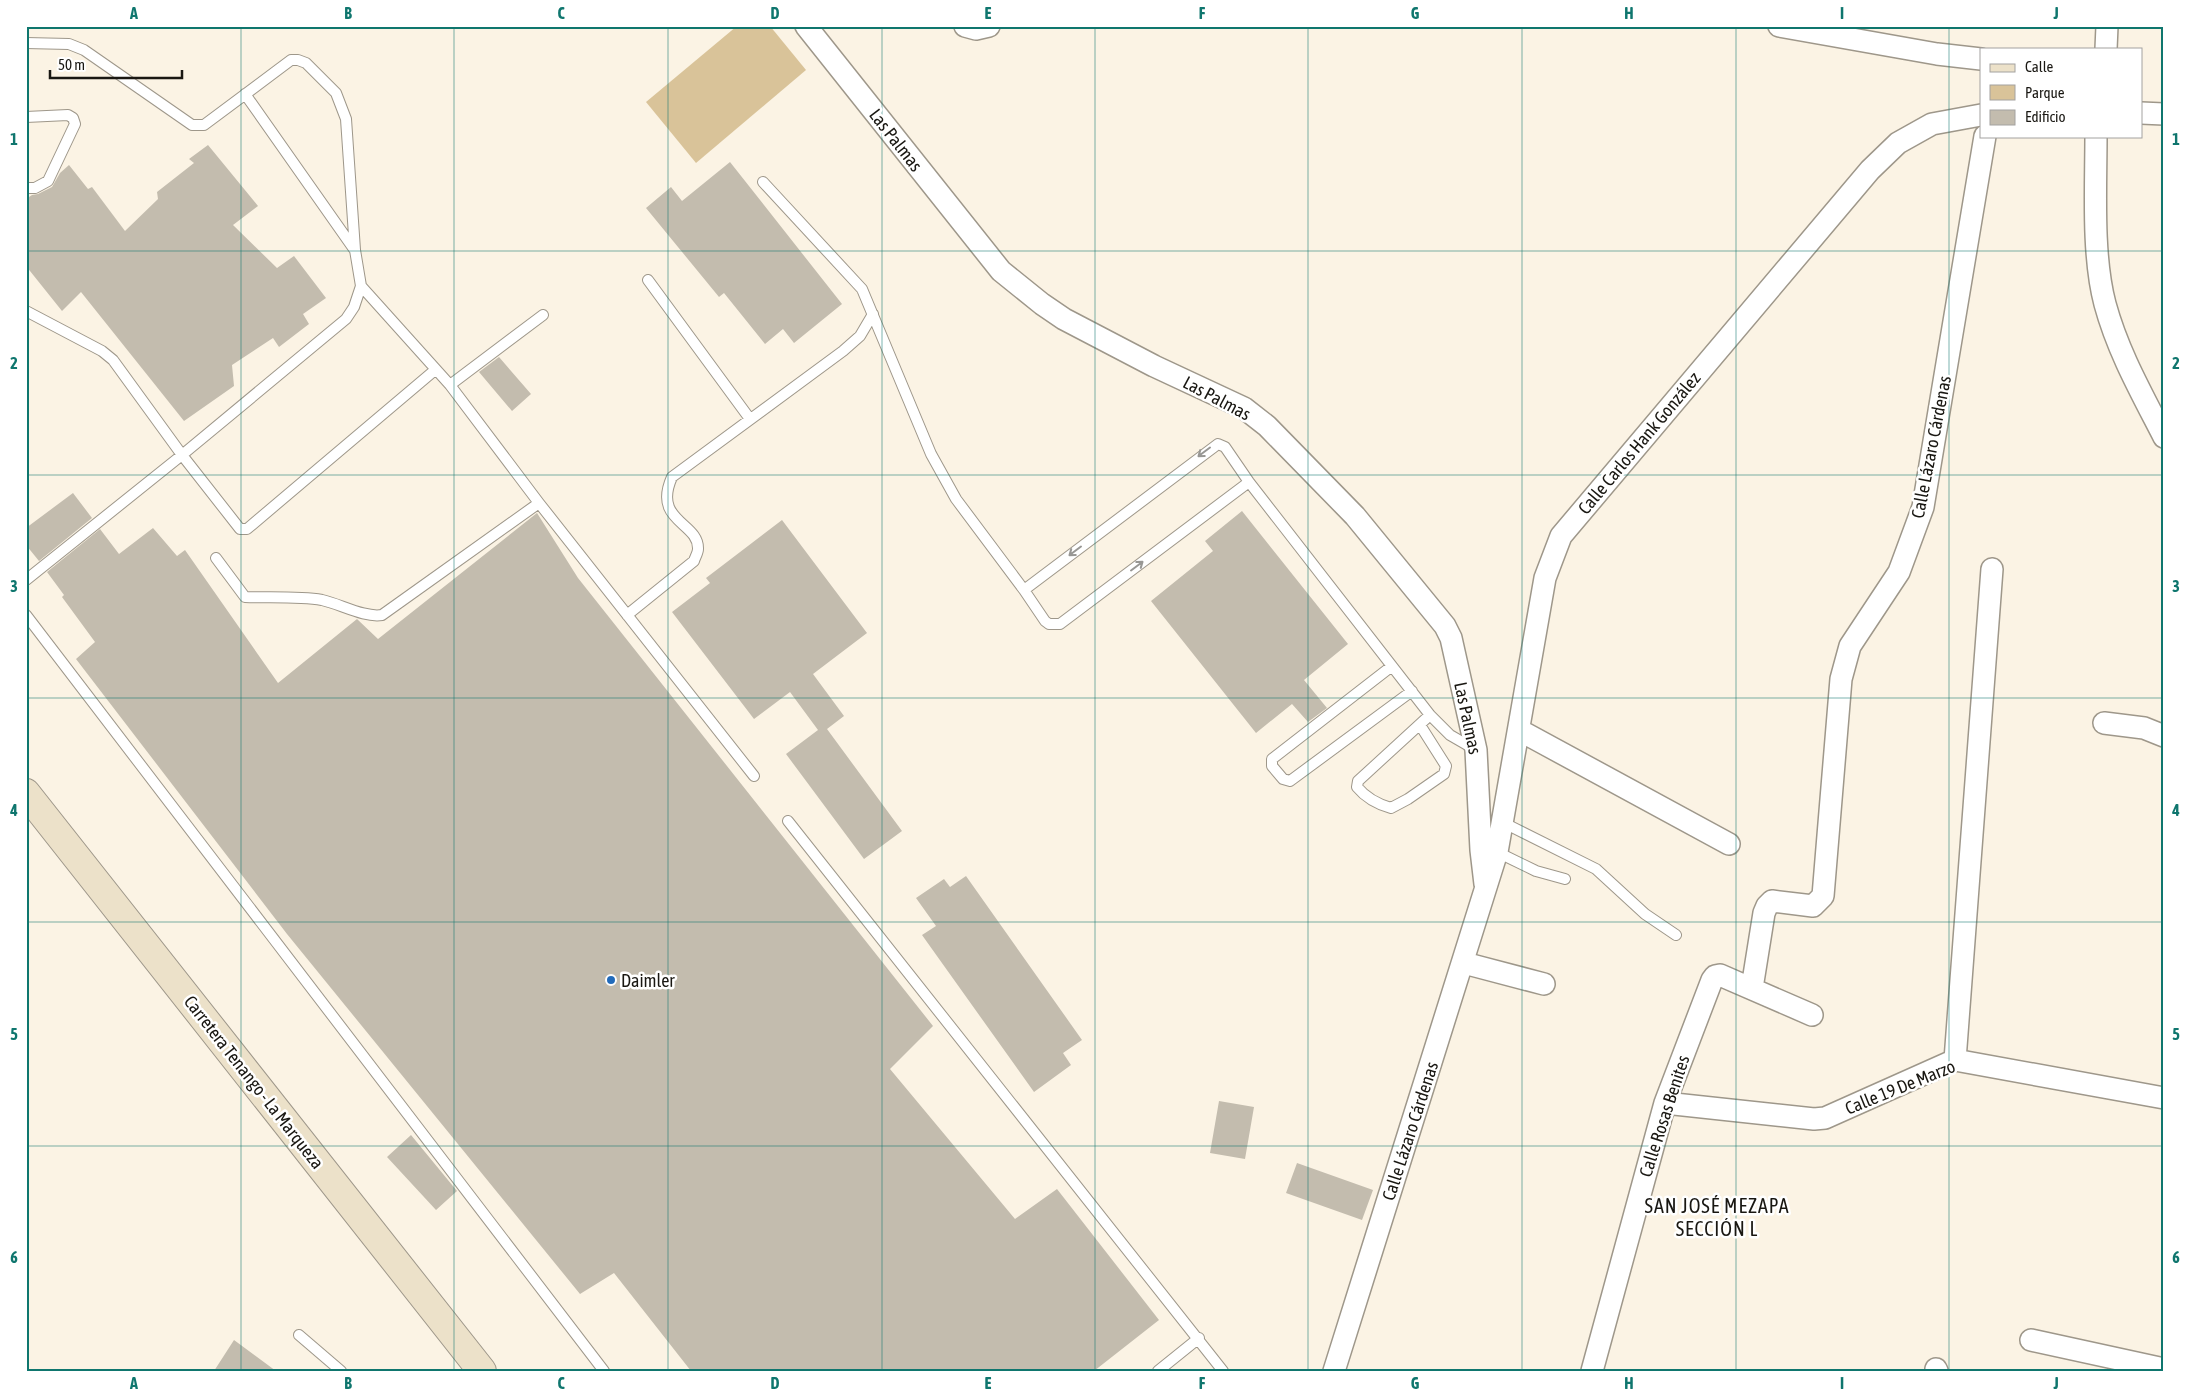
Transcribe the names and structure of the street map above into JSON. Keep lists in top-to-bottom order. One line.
{"streets":{"main road":["Carretera Tenango - La Marqueza"],"street":["Las Palmas","Calle Carlos Hank González","Calle Lázaro Cárdenas","Calle 19 De Marzo","Calle Rosas Benites"]},"crossings":[["Las Palmas","Calle Carlos Hank González"],["Las Palmas","Calle Lázaro Cárdenas"],["Calle Carlos Hank González","Calle Lázaro Cárdenas"],["Calle Lázaro Cárdenas","Calle Rosas Benites"],["Calle 19 De Marzo","Calle Rosas Benites"]],"districts":["SAN JOSÉ MEZAPA SECCIÓN L"],"places":["Daimler"],"legend":["Calle","Parque","Edificio"],"scale_bar":"50 m","grid":{"columns":["A","B","C","D","E","F","G","H","I","J"],"rows":["1","2","3","4","5","6"]}}
